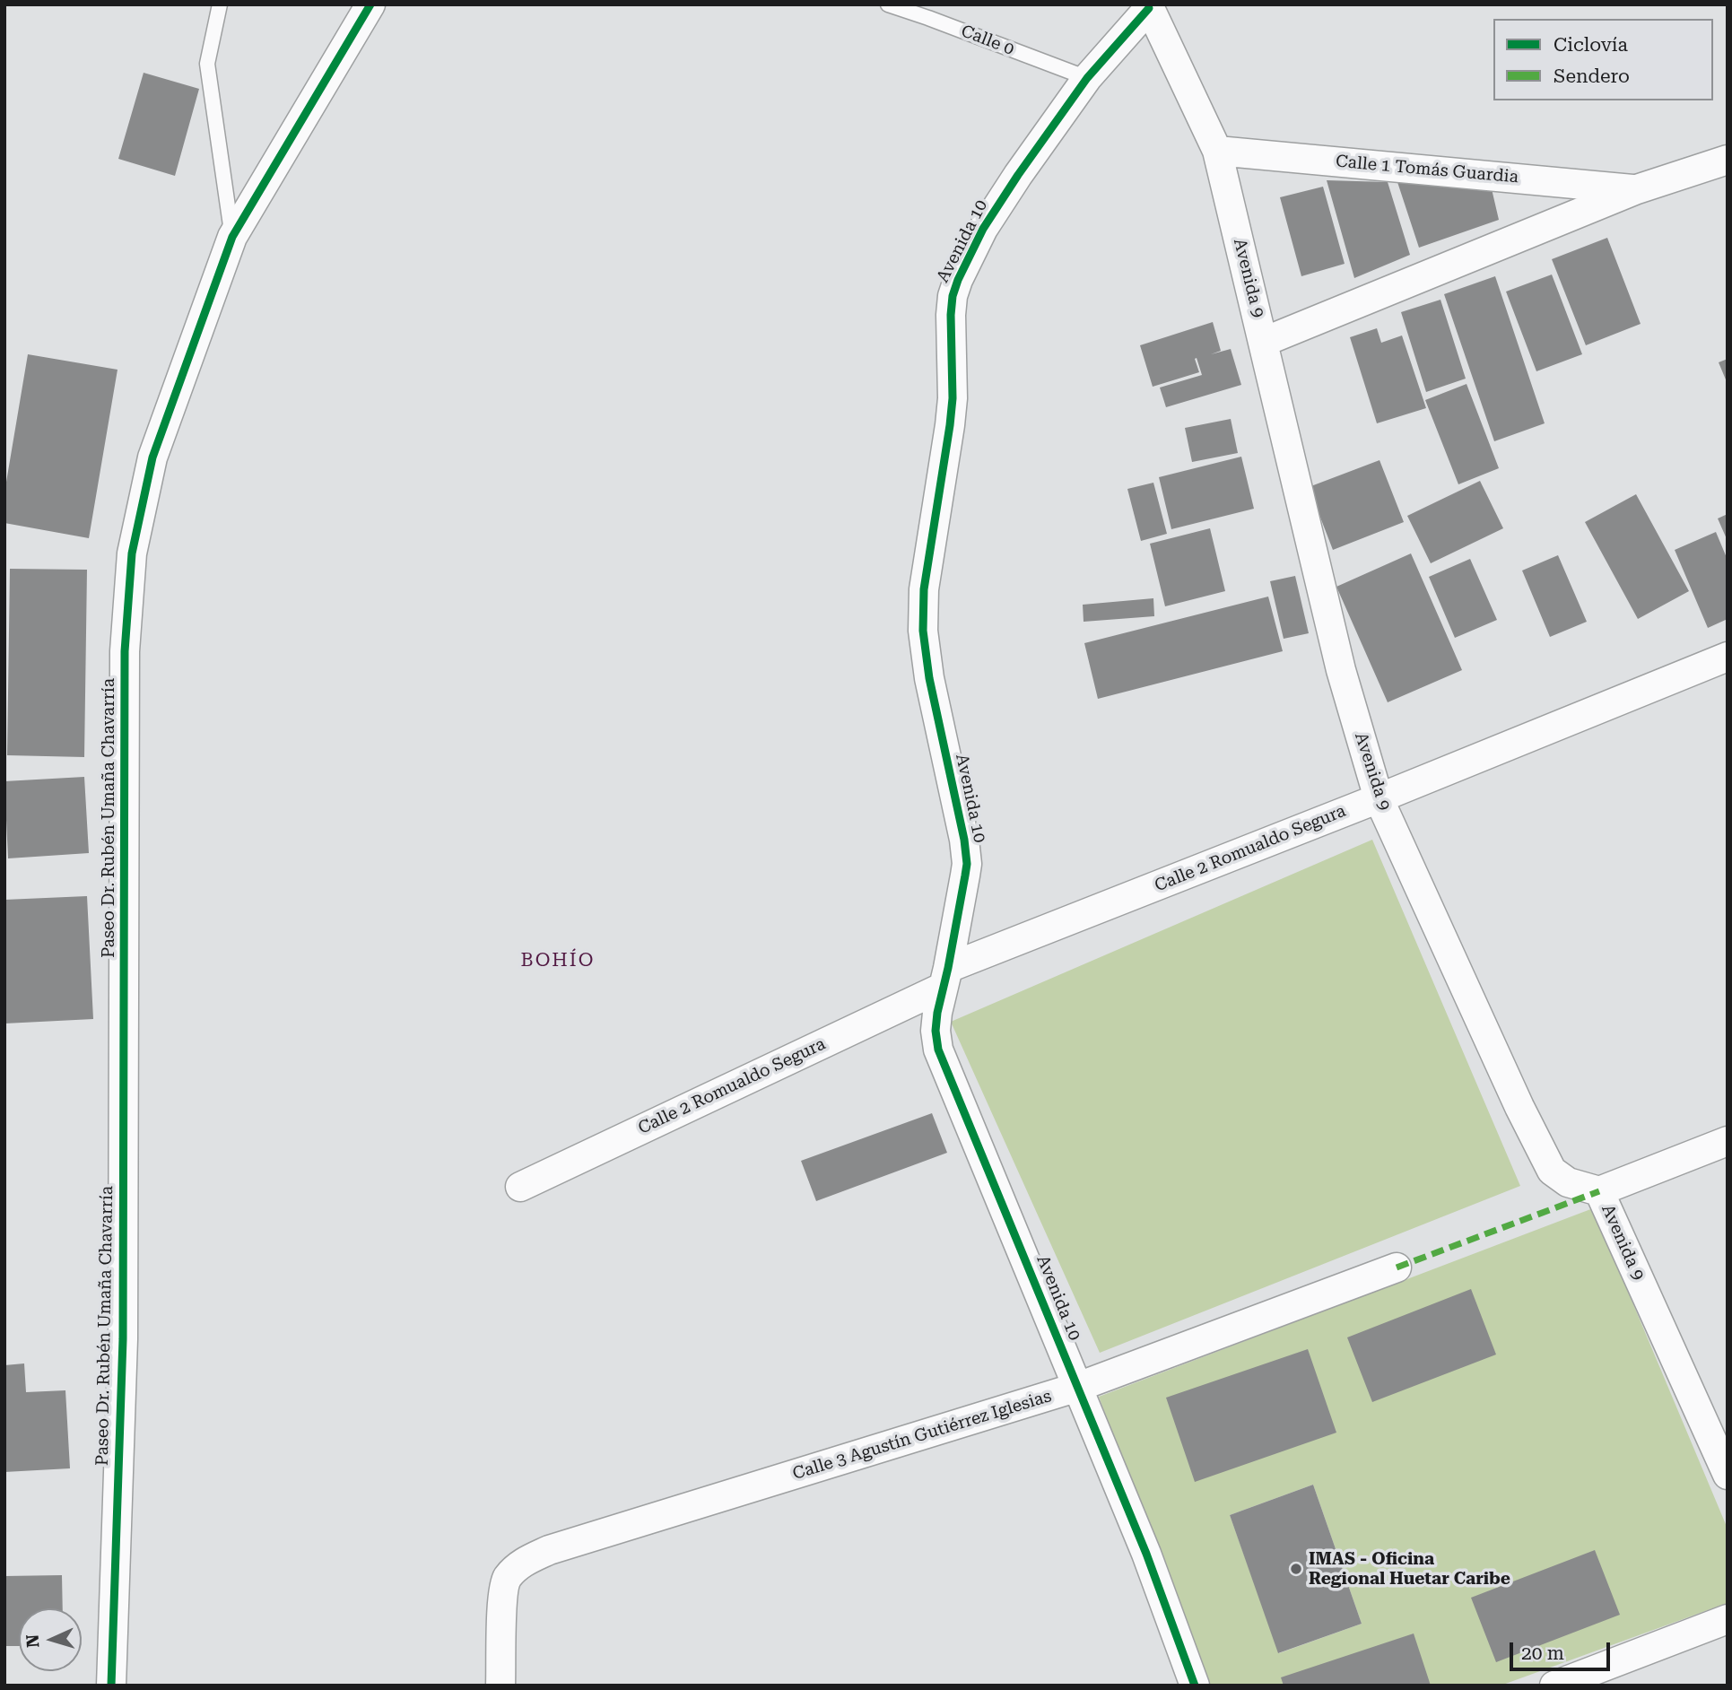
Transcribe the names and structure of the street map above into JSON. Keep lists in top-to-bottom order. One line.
{"streets":{"street":["Calle 1 Tomás Guardia","Avenida 10","Avenida 9","Paseo Dr. Rubén Umaña Chavarría","Calle 2 Romualdo Segura","Calle 3 Agustín Gutiérrez Iglesias"],"lane":["Calle 0"]},"crossings":[["Calle 0","Avenida 10"],["Calle 1 Tomás Guardia","Avenida 9"],["Avenida 10","Avenida 9"],["Avenida 10","Calle 2 Romualdo Segura"],["Avenida 10","Calle 3 Agustín Gutiérrez Iglesias"],["Avenida 9","Calle 2 Romualdo Segura"]],"districts":["BOHÍO"],"places":["IMAS - Oficina Regional Huetar Caribe"],"legend":["Ciclovía","Sendero"],"scale_bar":"20 m","north":"left"}
